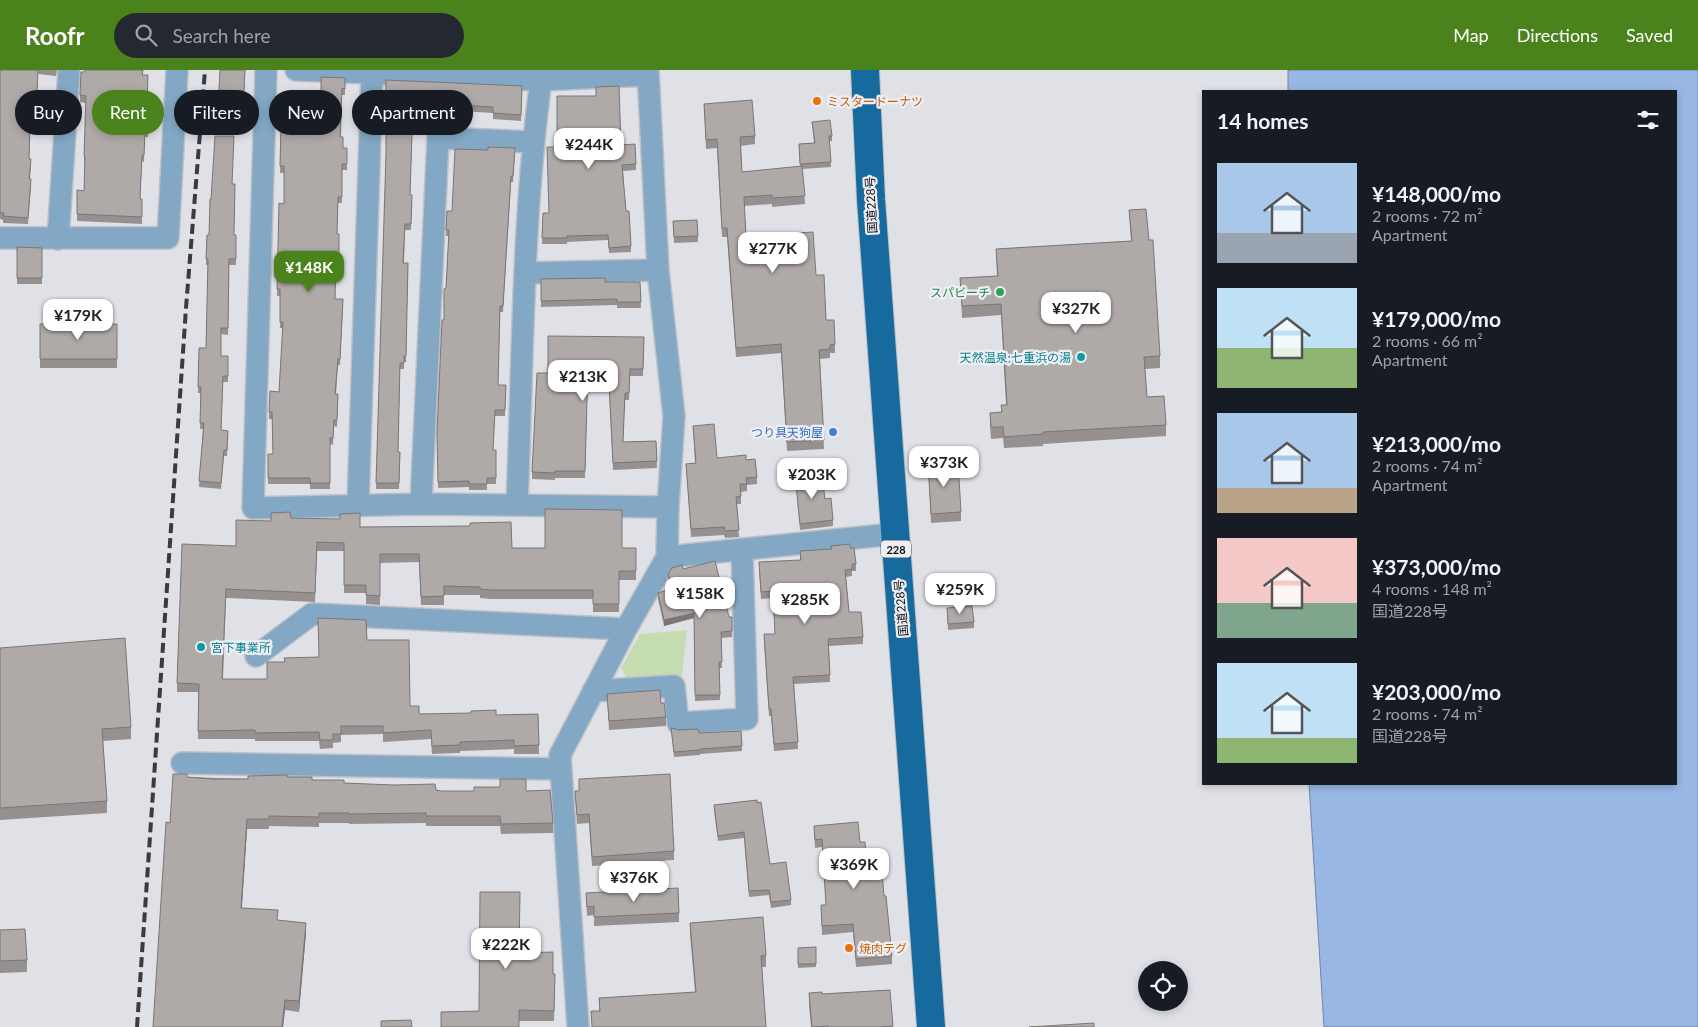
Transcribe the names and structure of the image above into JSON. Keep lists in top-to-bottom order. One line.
{"streets":{"highway":["国道228号","228"]},"places":["ミスタードーナツ","スパビーチ","天然温泉;七重浜の湯","つり具天狗屋","宮下事業所","焼肉テグ"],"page":{"header":"Roofr","search":"Search here","nav":["Map","Directions","Saved"],"chip":["Buy","Rent","Filters","New","Apartment"],"heading":"14 homes","price":["¥244K","¥277K","¥148K","¥327K","¥179K","¥213K","¥373K","¥203K","¥259K","¥158K","¥285K","¥369K","¥376K","¥222K"],"list":[{"name":"¥148,000/mo","note":"2 rooms · 72 m² · Apartment"},{"name":"¥179,000/mo","note":"2 rooms · 66 m² · Apartment"},{"name":"¥213,000/mo","note":"2 rooms · 74 m² · Apartment"},{"name":"¥373,000/mo","note":"4 rooms · 148 m² · 国道228号"},{"name":"¥203,000/mo","note":"2 rooms · 74 m² · 国道228号"}]}}
